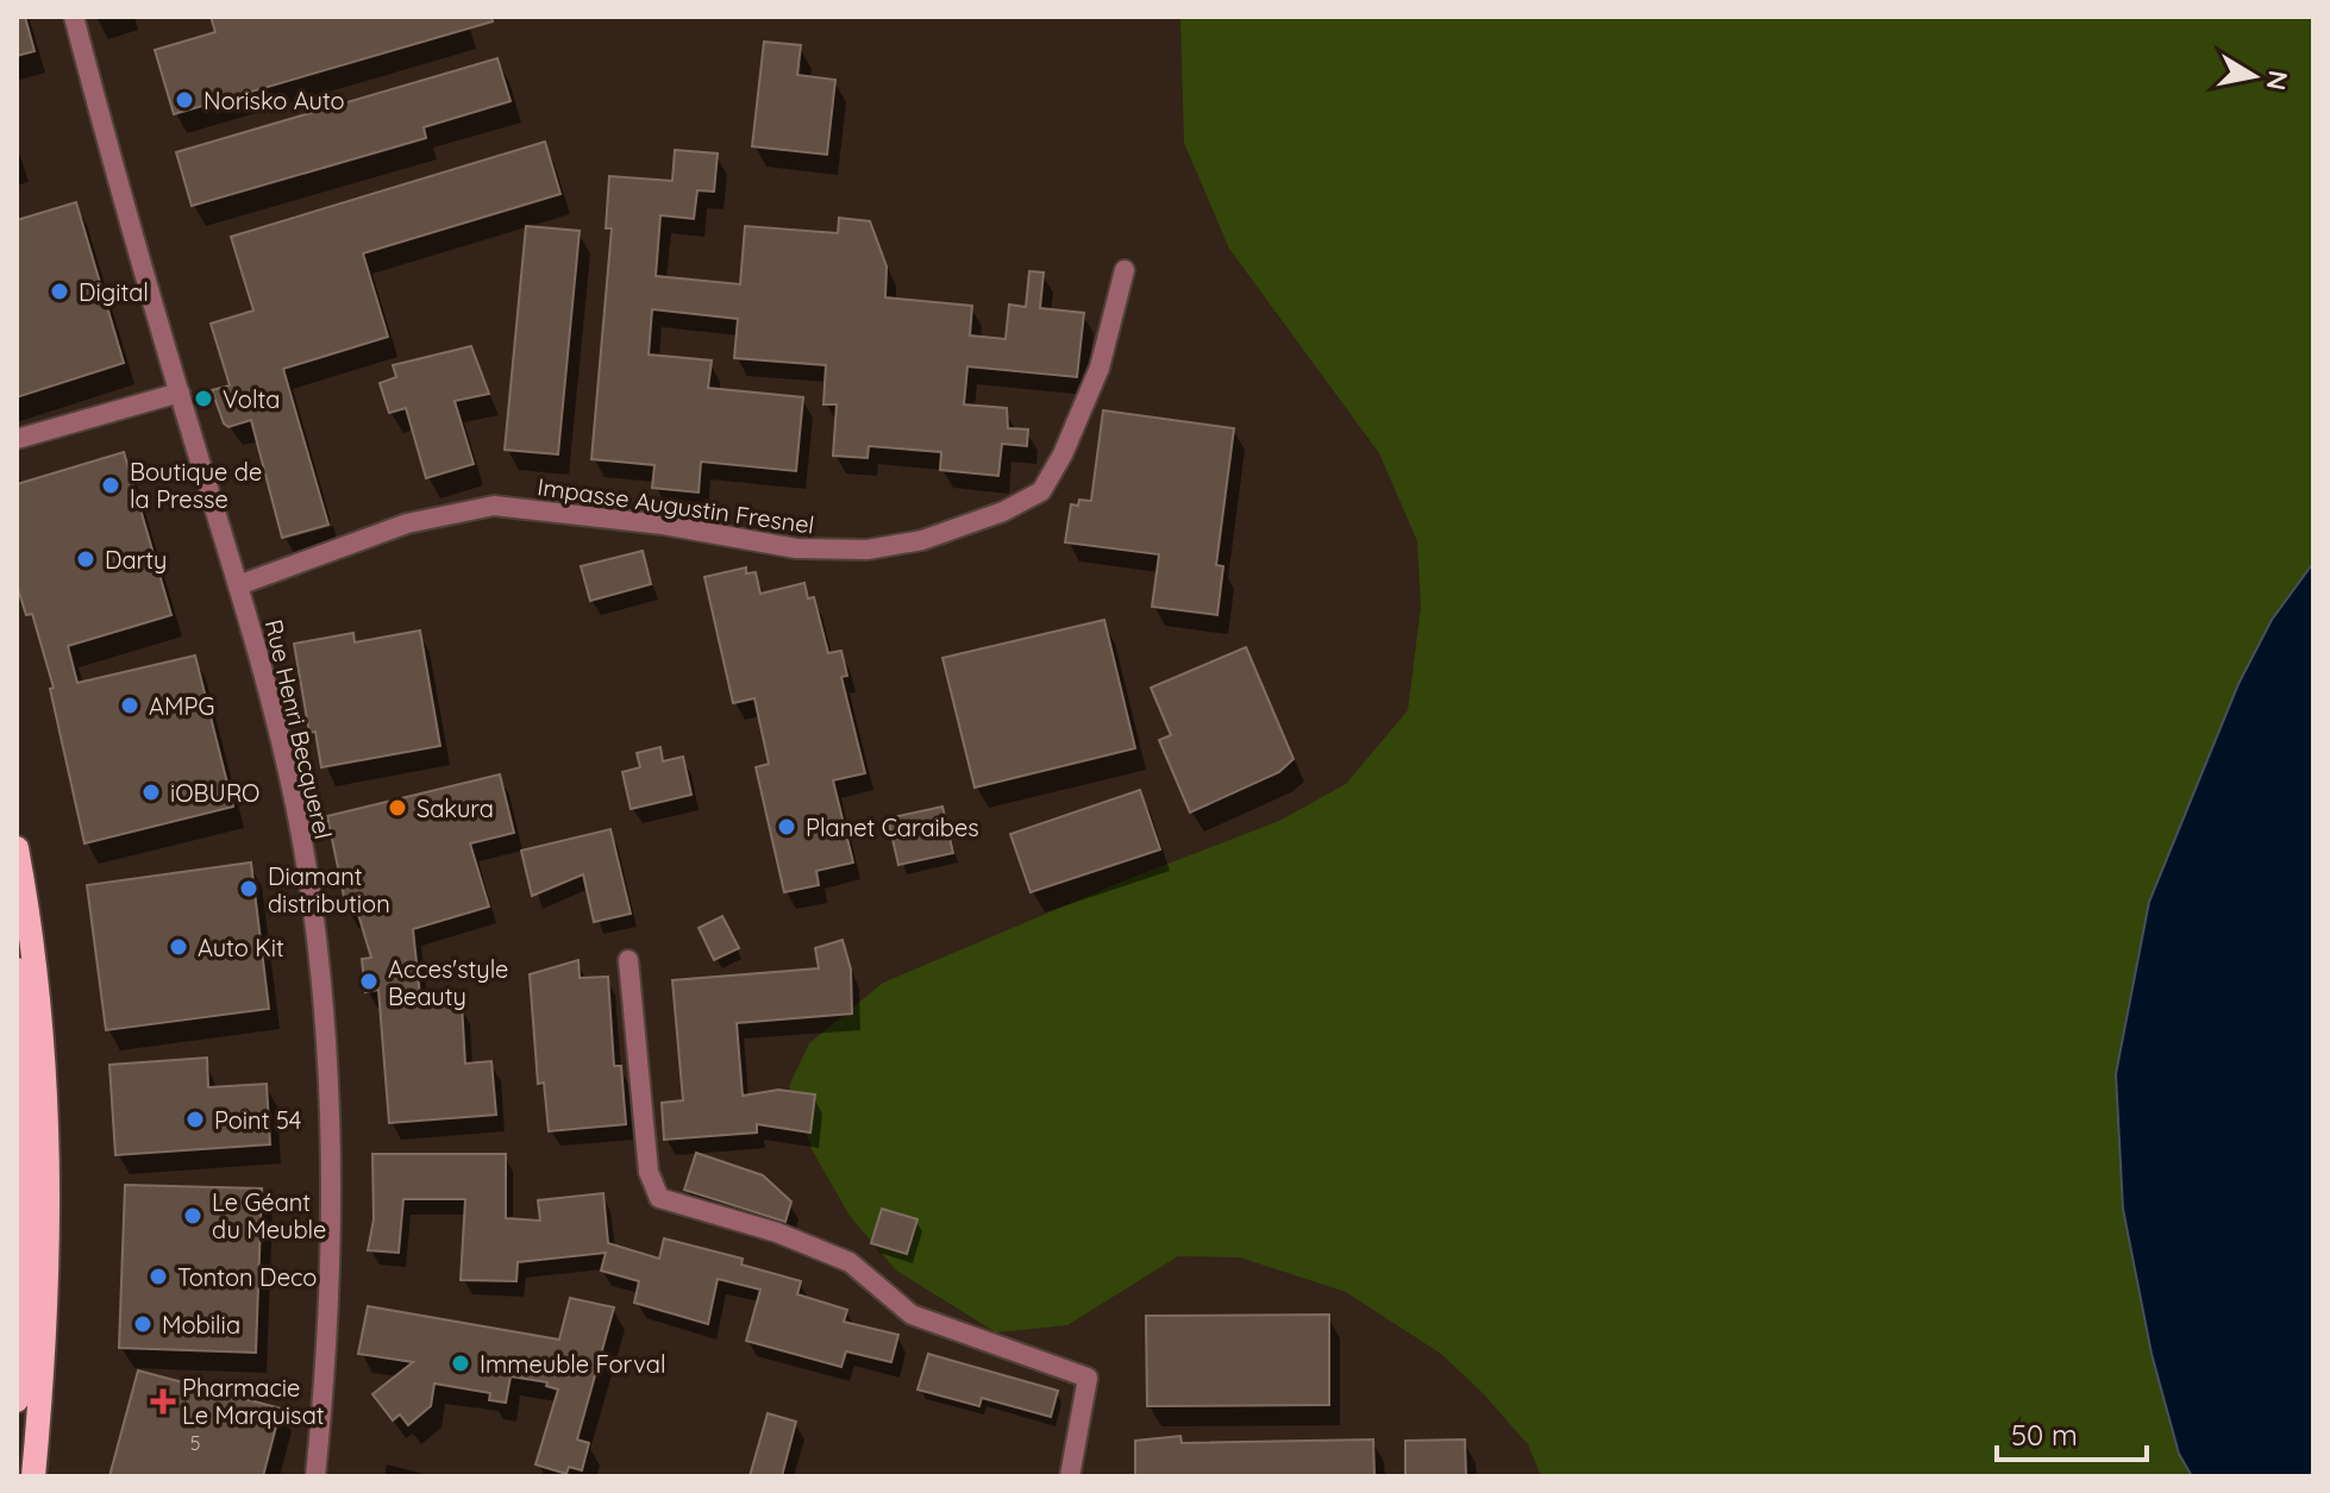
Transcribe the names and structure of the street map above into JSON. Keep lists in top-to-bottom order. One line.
{"streets":{"street":["Impasse Augustin Fresnel","Rue Henri Becquerel"]},"crossings":[["Impasse Augustin Fresnel","Rue Henri Becquerel"]],"places":{"other":["Norisko Auto","Digital","Volta","Boutique de la Presse","Darty","AMPG","iOBURO","Sakura","Planet Caraibes","Diamant distribution","Auto Kit","Acces'style Beauty","Point 54","Le Géant du Meuble","Tonton Deco","Mobilia","Immeuble Forval"],"health":["Pharmacie Le Marquisat"]},"house_numbers":["5"],"scale_bar":"50 m","north":"right"}
